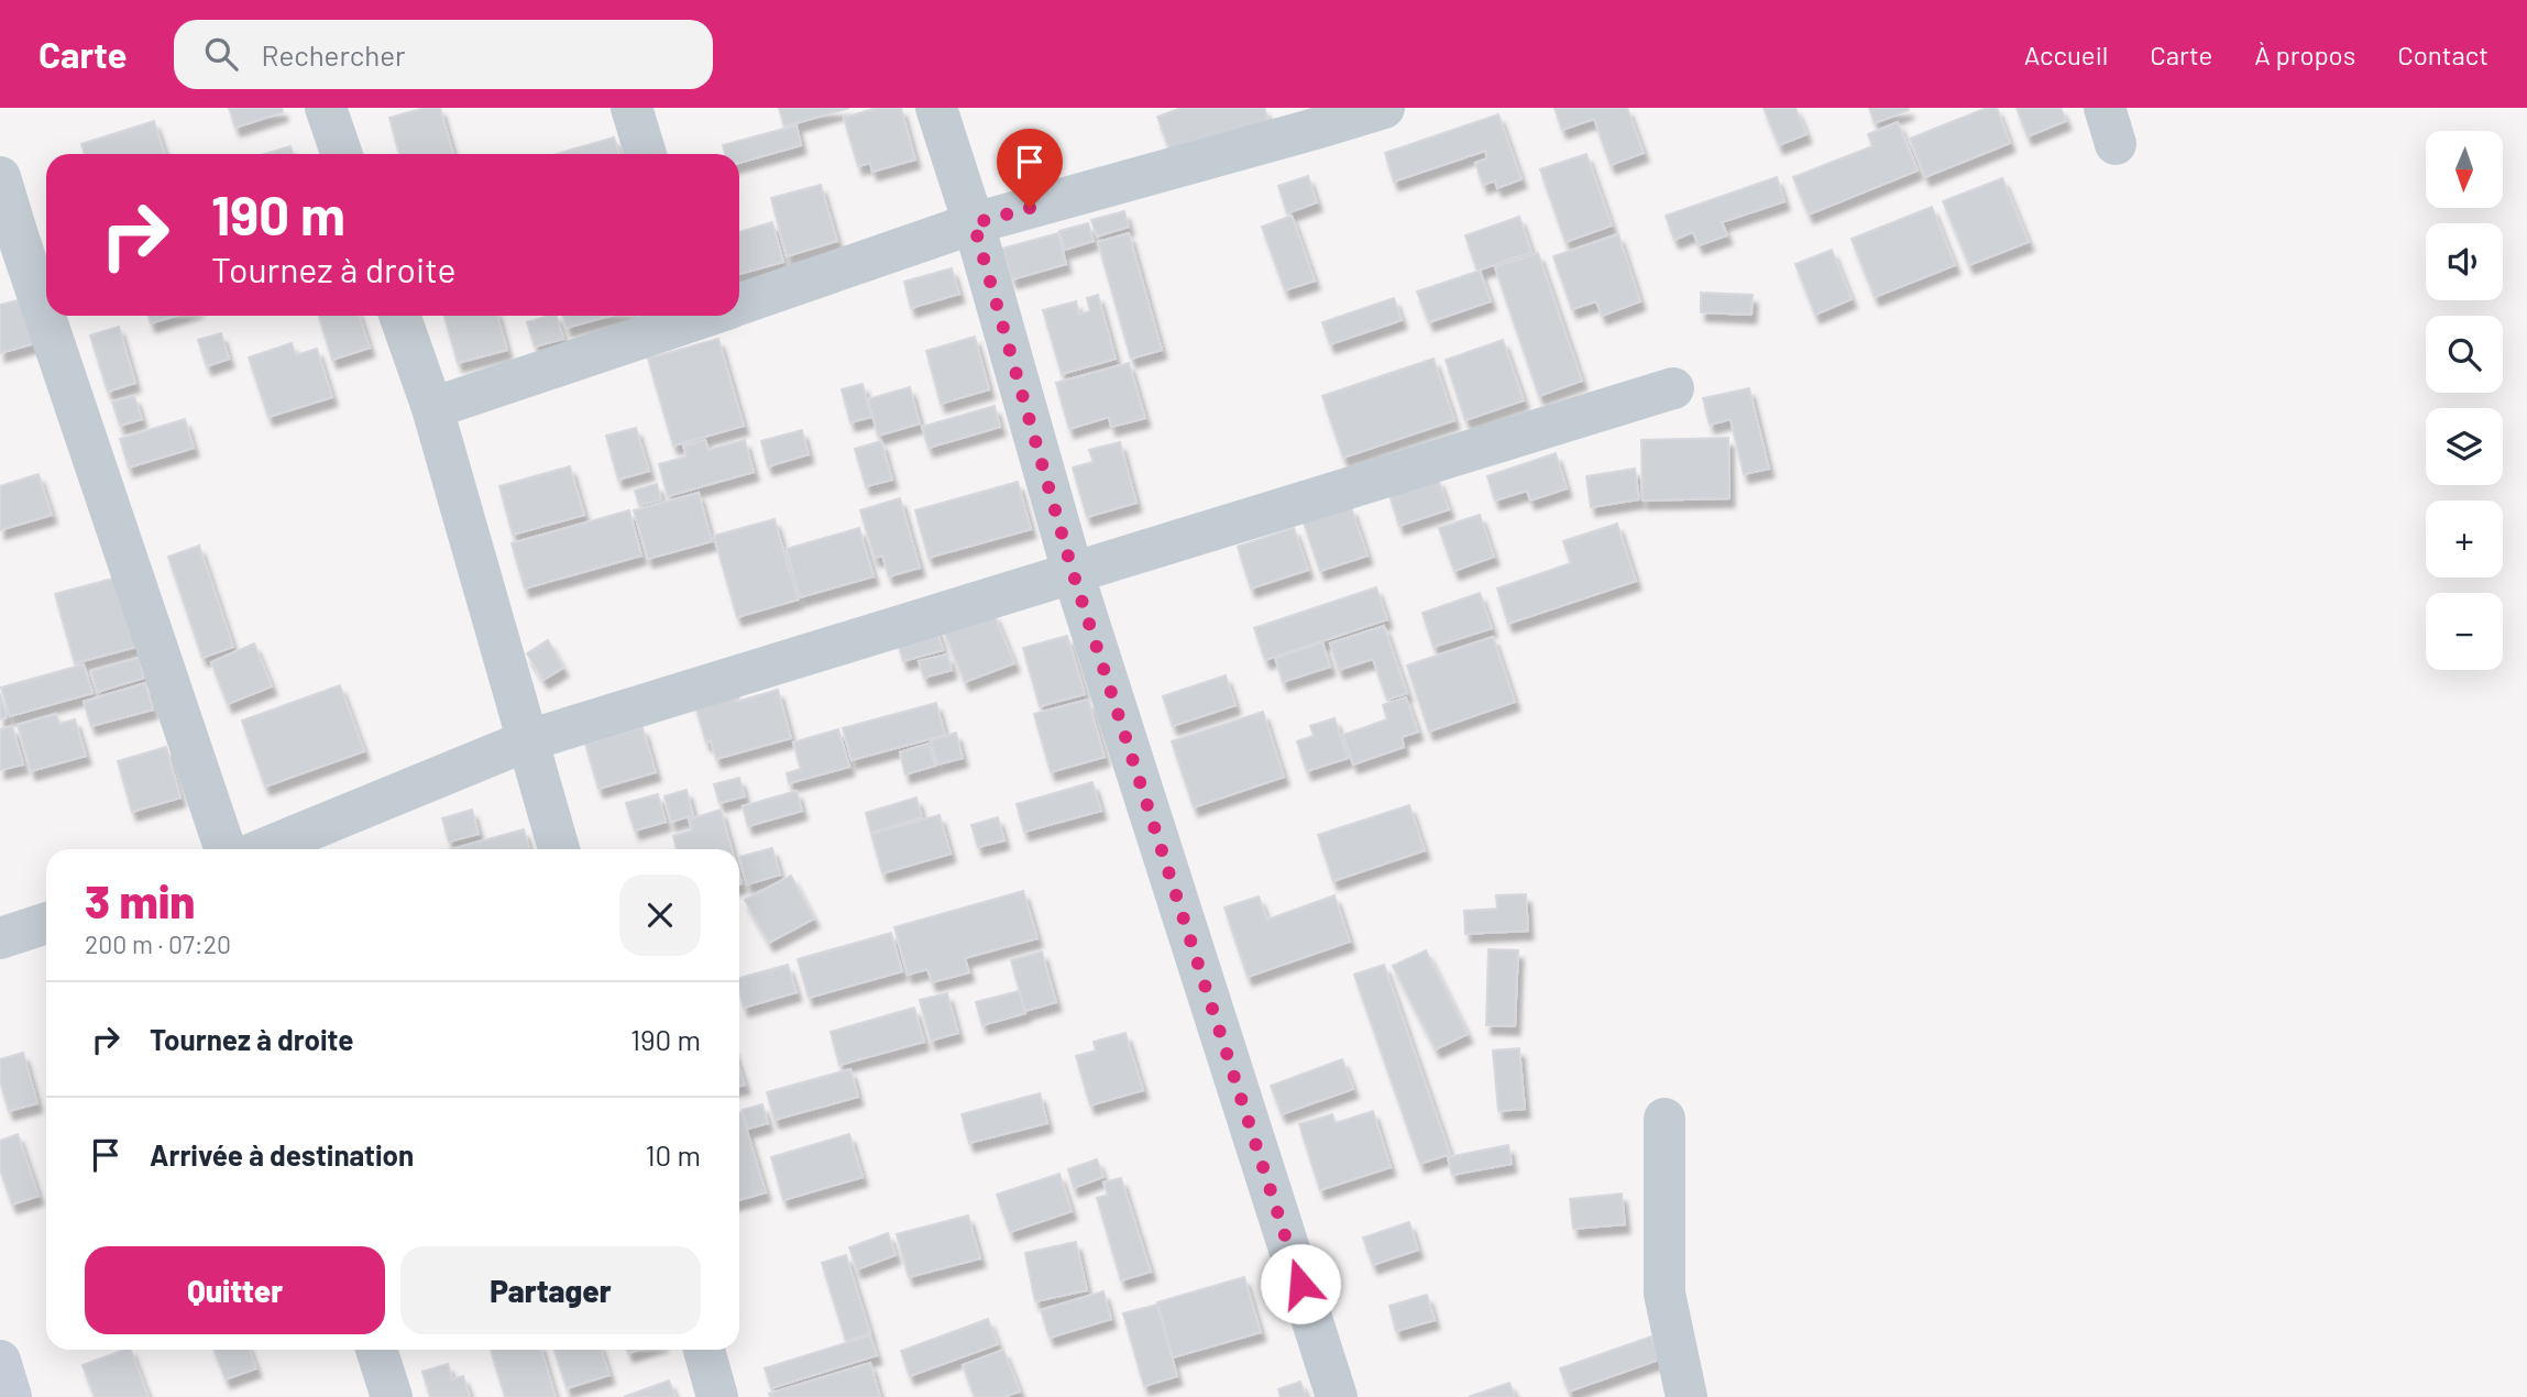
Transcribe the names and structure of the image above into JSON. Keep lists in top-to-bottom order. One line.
{"north":"bottom","page":{"header":"Carte","search":"Rechercher","nav":["Accueil","Carte","À propos","Contact"],"map_buttons":["+","−"],"turn":["190 m","Tournez à droite"],"heading":["3 min","200 m · 07:20"],"list":[{"name":"Tournez à droite","value":"190 m"},{"name":"Arrivée à destination","value":"10 m"}],"buttons":["Quitter","Partager"]}}
